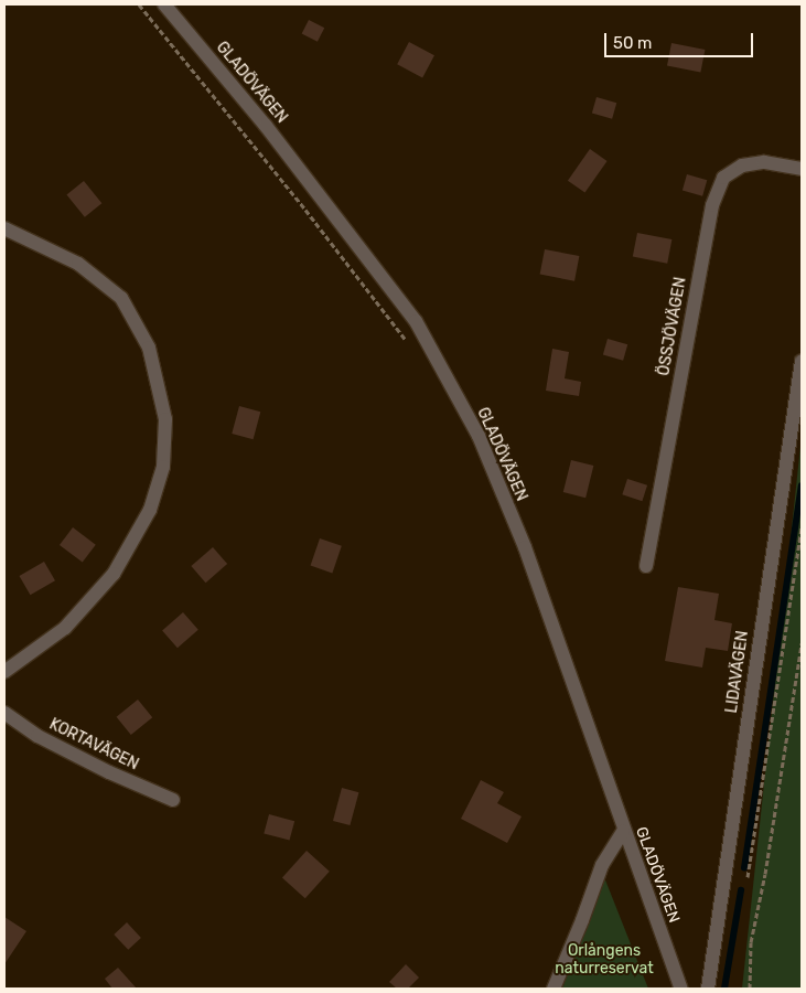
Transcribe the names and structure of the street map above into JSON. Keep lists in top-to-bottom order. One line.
{"streets":{"street":["GLADÖVÄGEN","ÖSSJÖVÄGEN","LIDAVÄGEN","KORTAVÄGEN"]},"parks":["Orlångens naturreservat"],"scale_bar":"50 m"}
